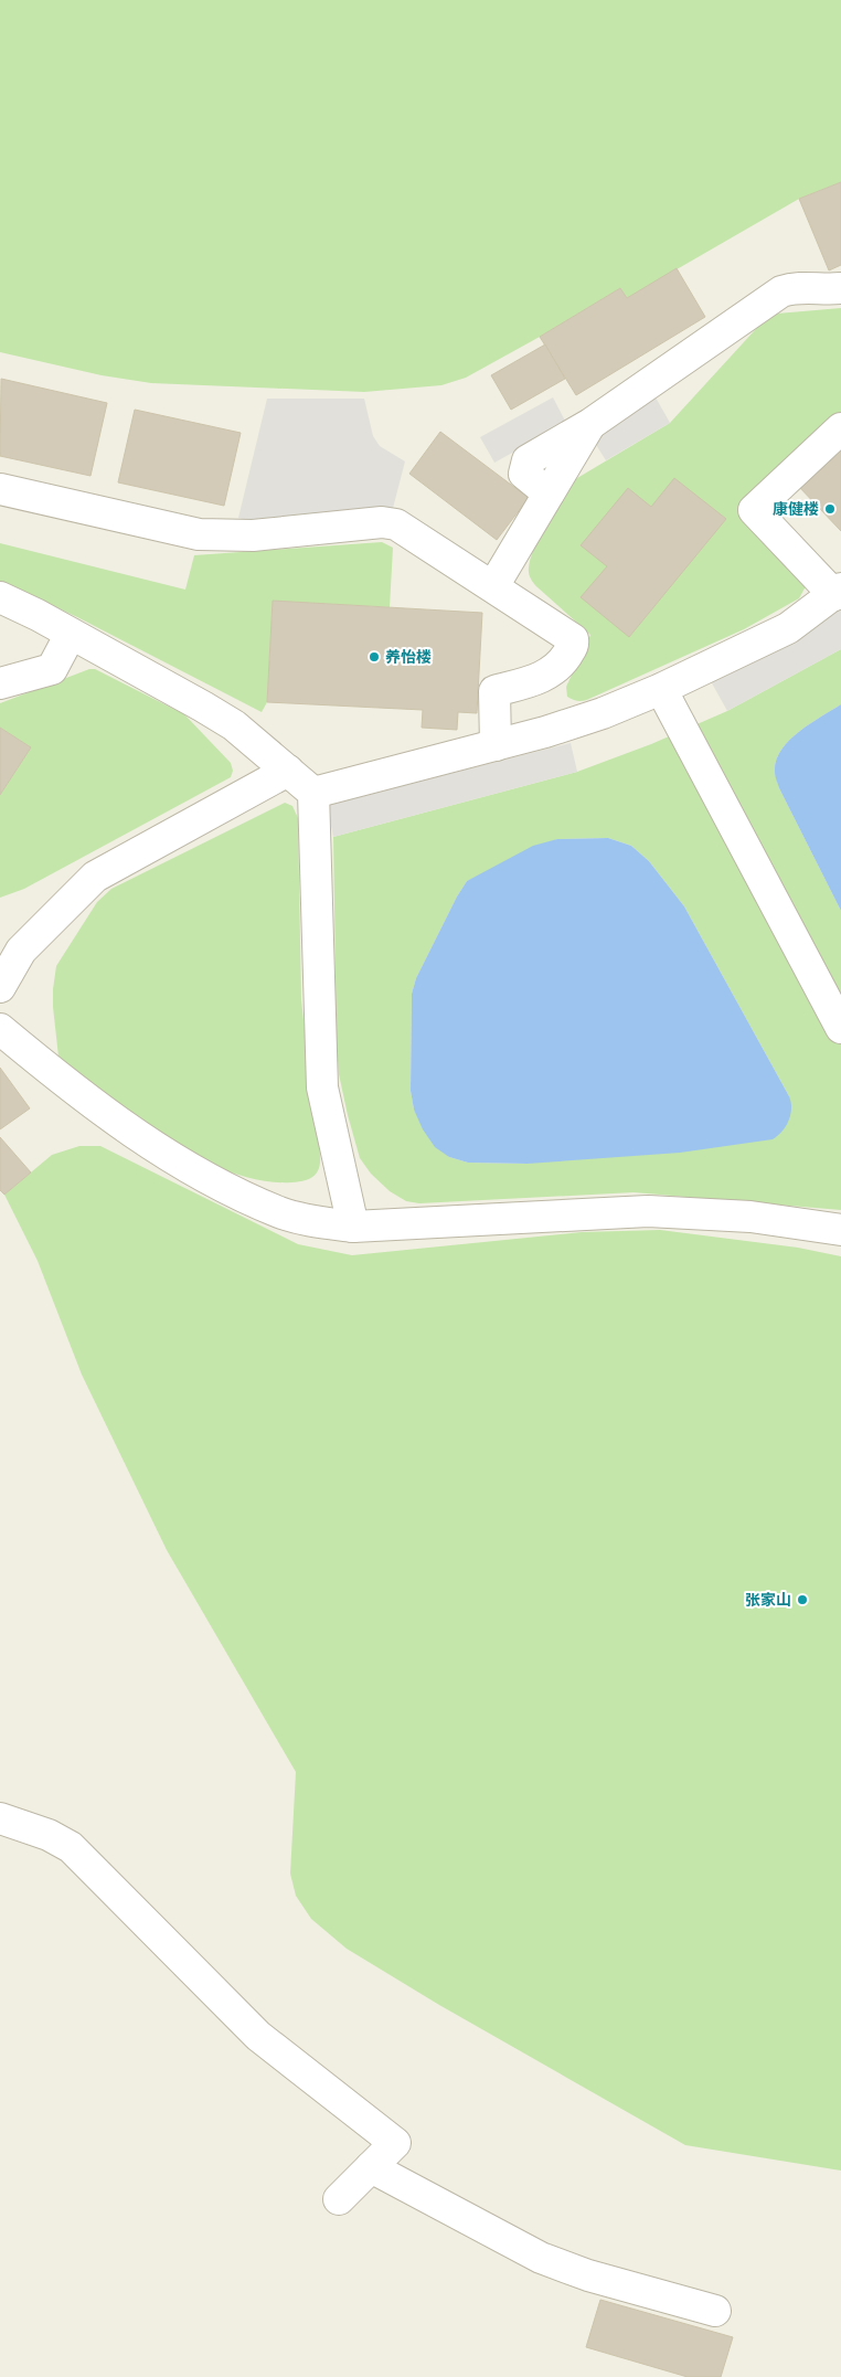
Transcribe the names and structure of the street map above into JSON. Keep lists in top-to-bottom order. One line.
{"places":["康健楼","养怡楼","张家山"]}
